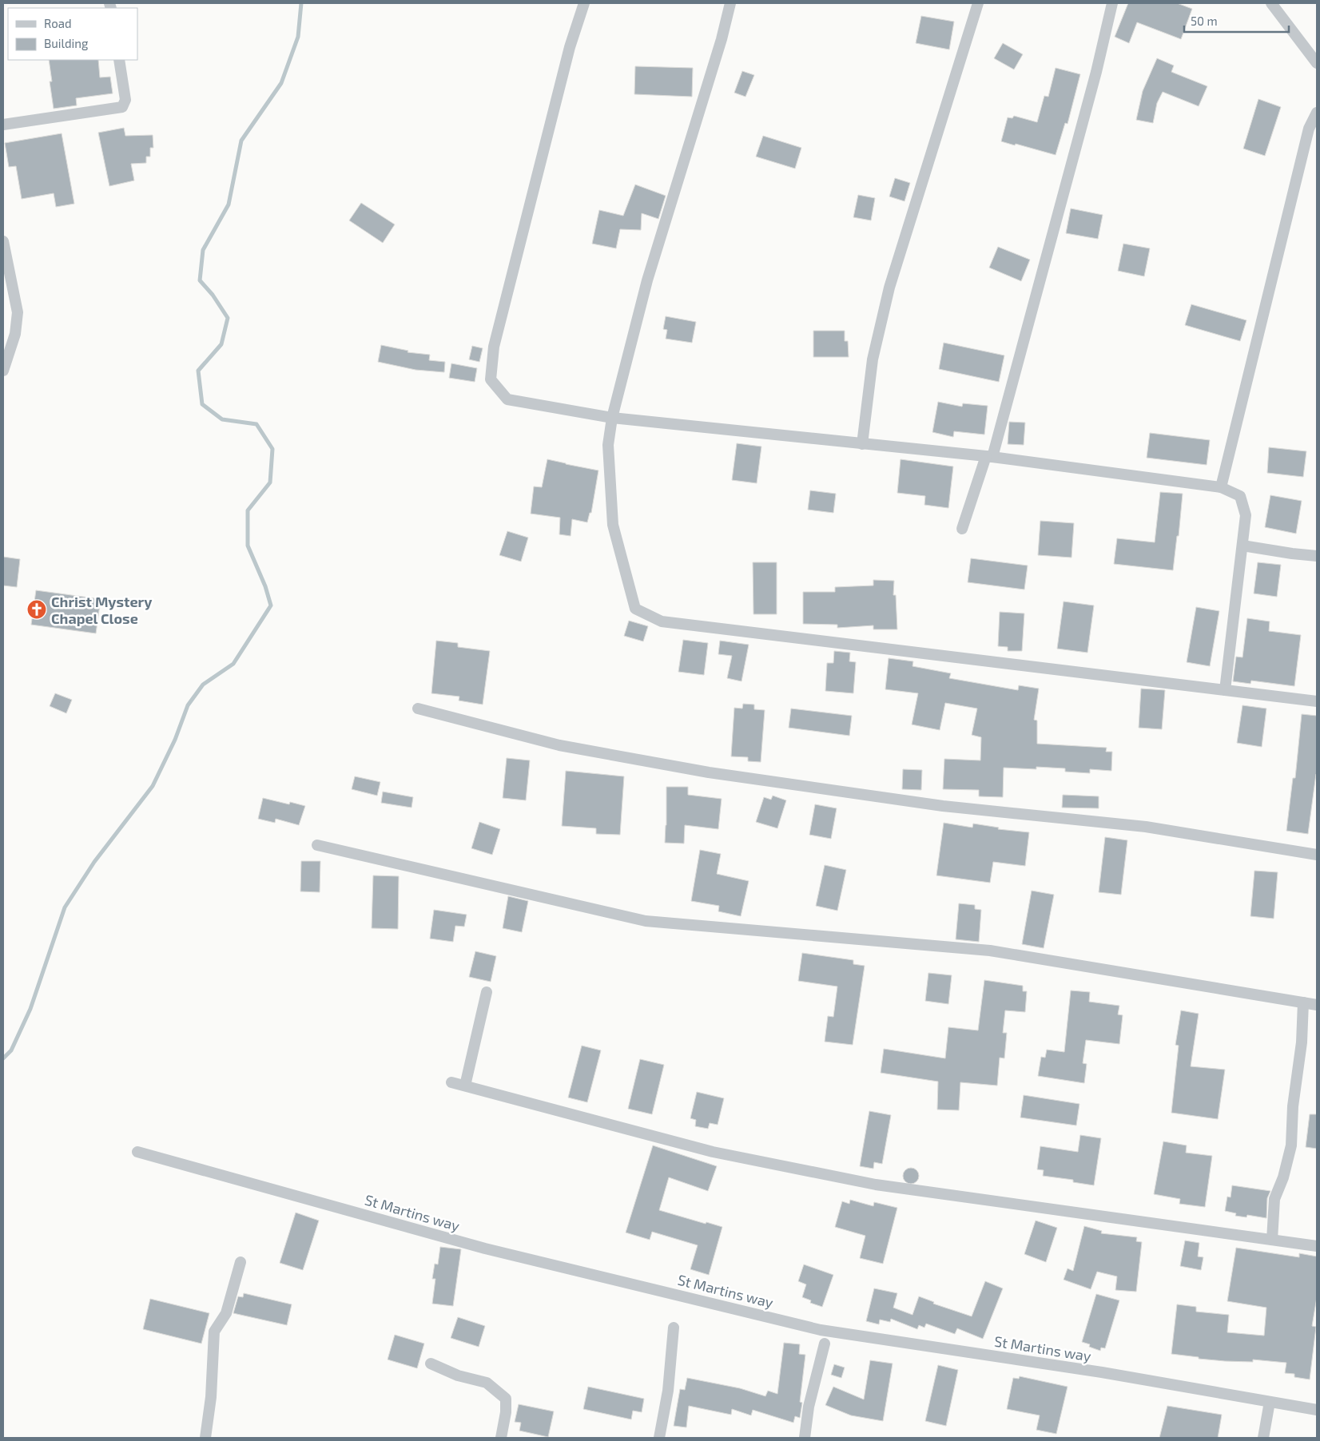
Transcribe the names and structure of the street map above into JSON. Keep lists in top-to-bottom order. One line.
{"streets":{"street":["St Martins way"]},"places":{"church":["Christ Mystery Chapel Close"]},"legend":["Road","Building"],"scale_bar":"50 m"}
